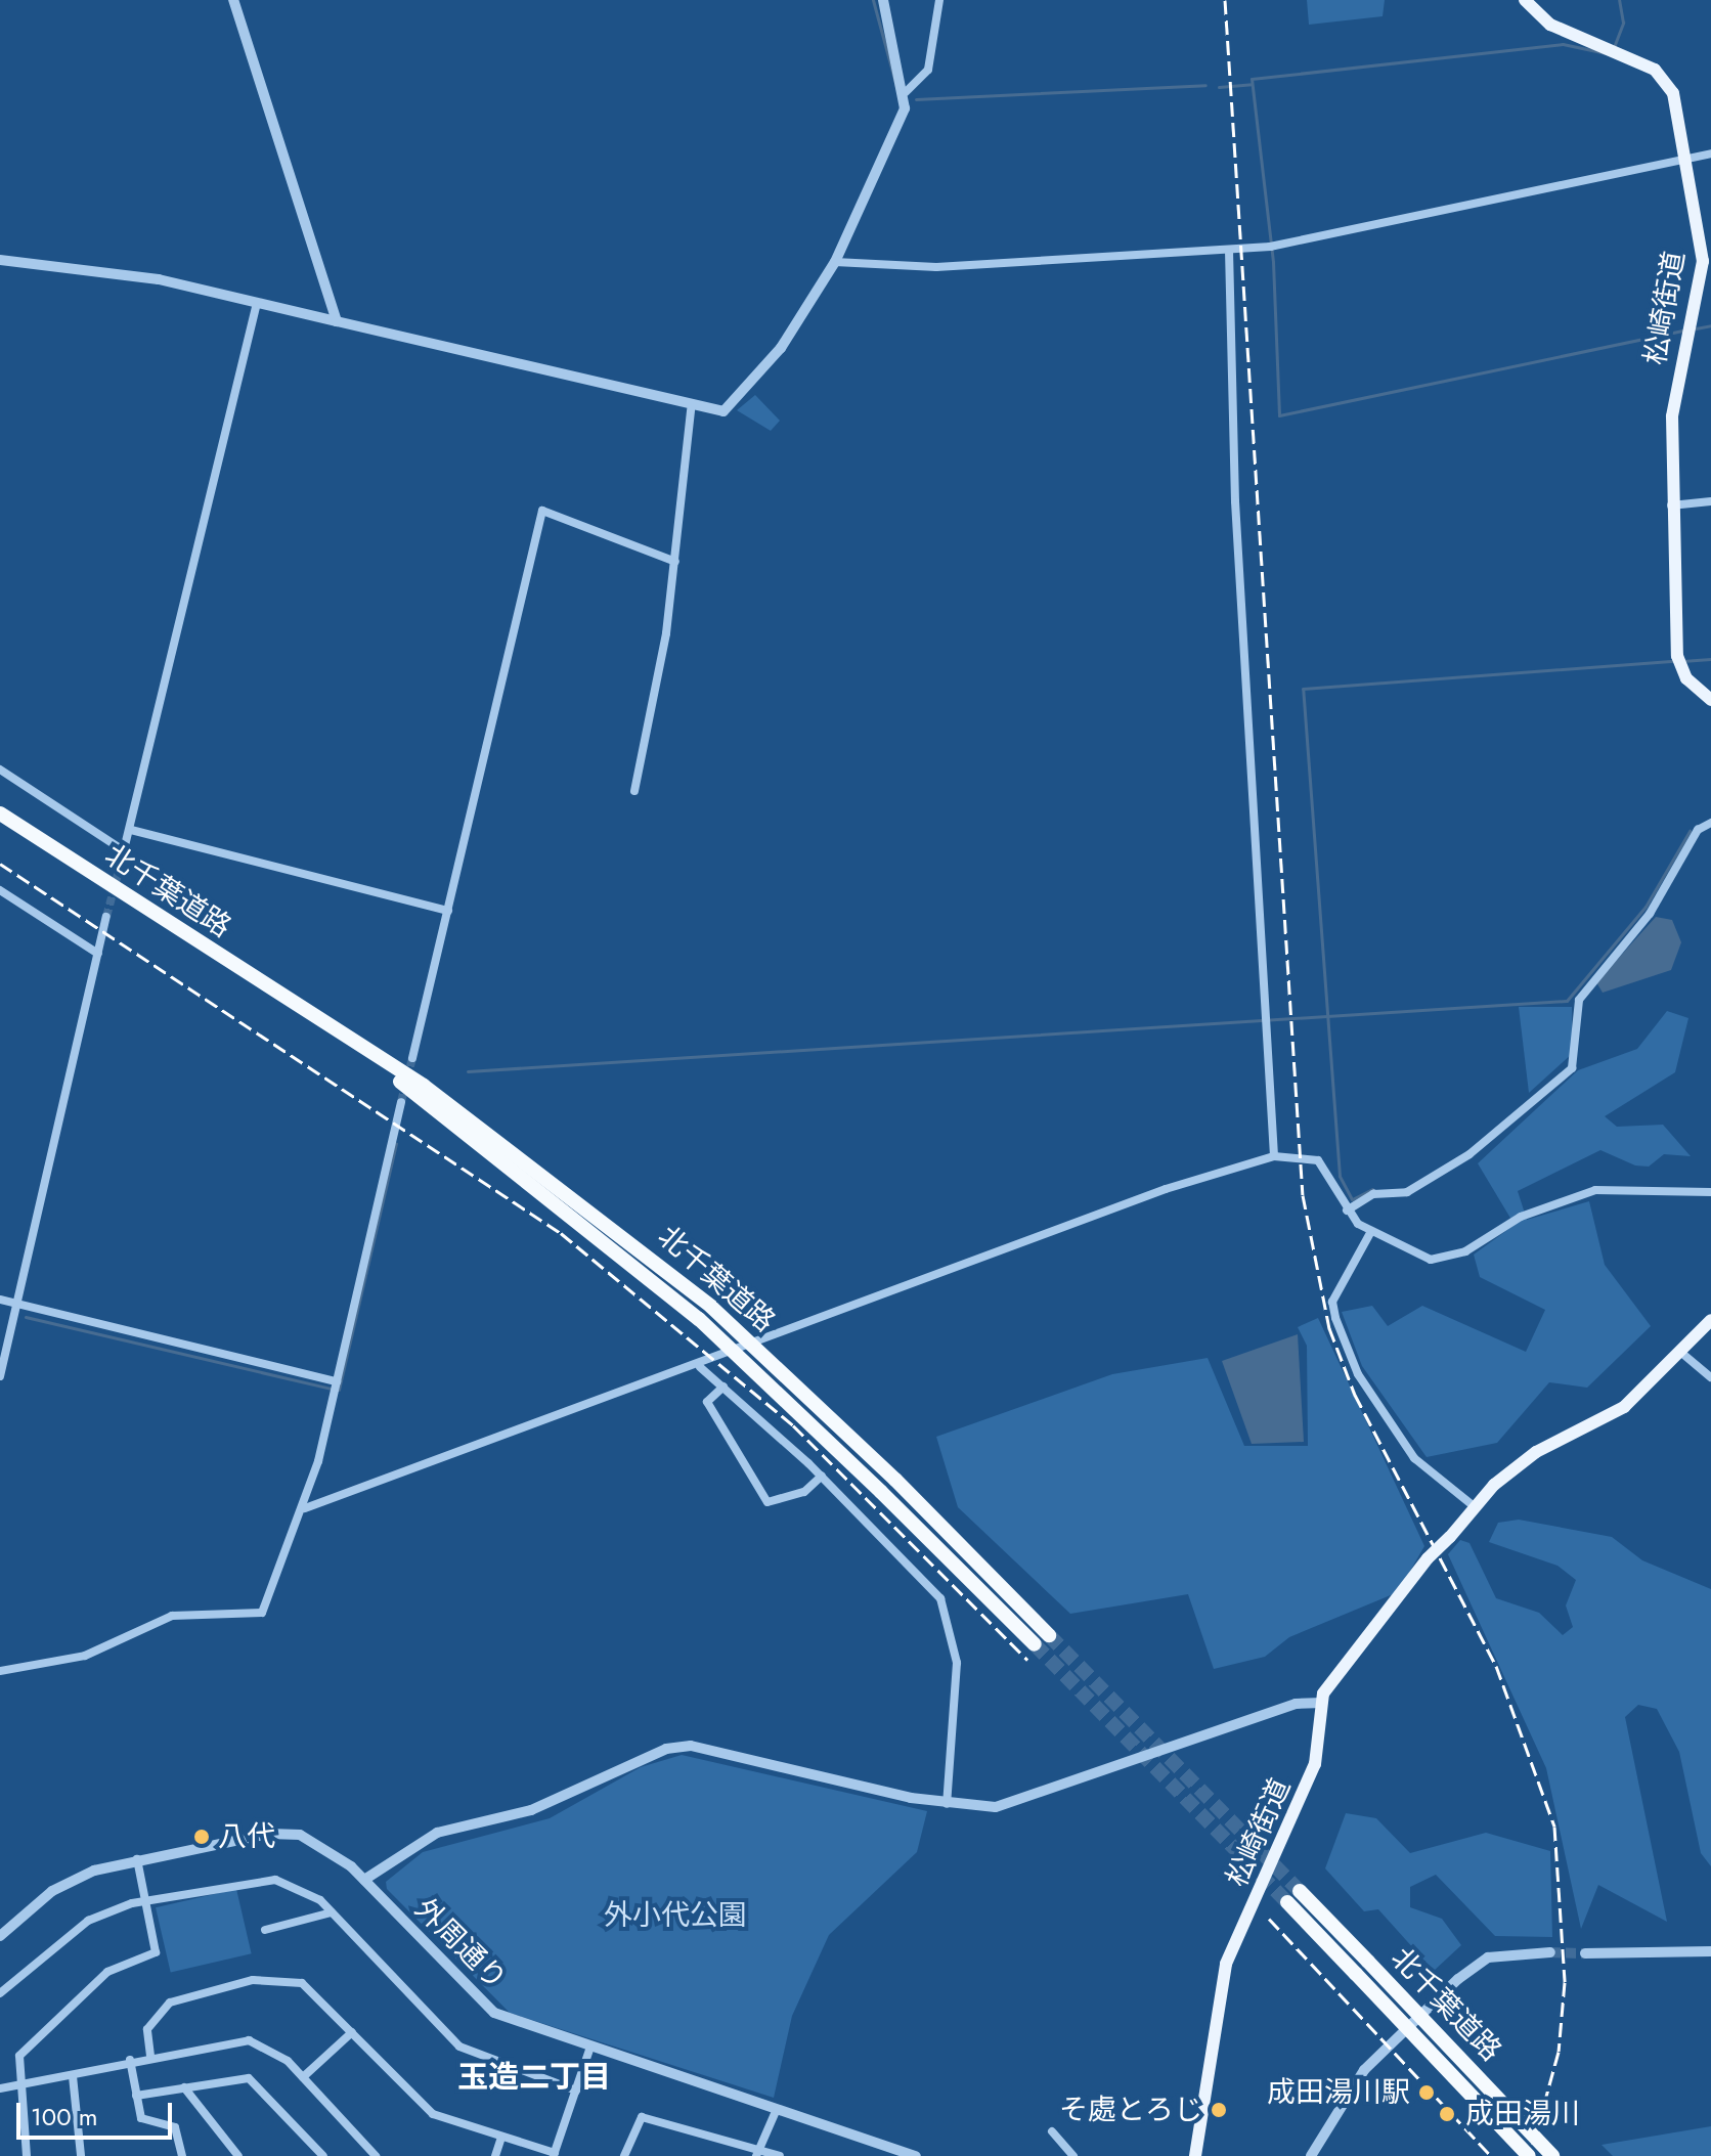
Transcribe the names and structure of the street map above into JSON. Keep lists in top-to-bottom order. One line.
{"streets":{"highway":["北千葉道路"],"main road":["松崎街道"],"street":["外周通り"]},"districts":["玉造二丁目"],"parks":["外小代公園"],"places":["八代","成田湯川駅","そ處とろじ","成田湯川"],"scale_bar":"100 m"}
